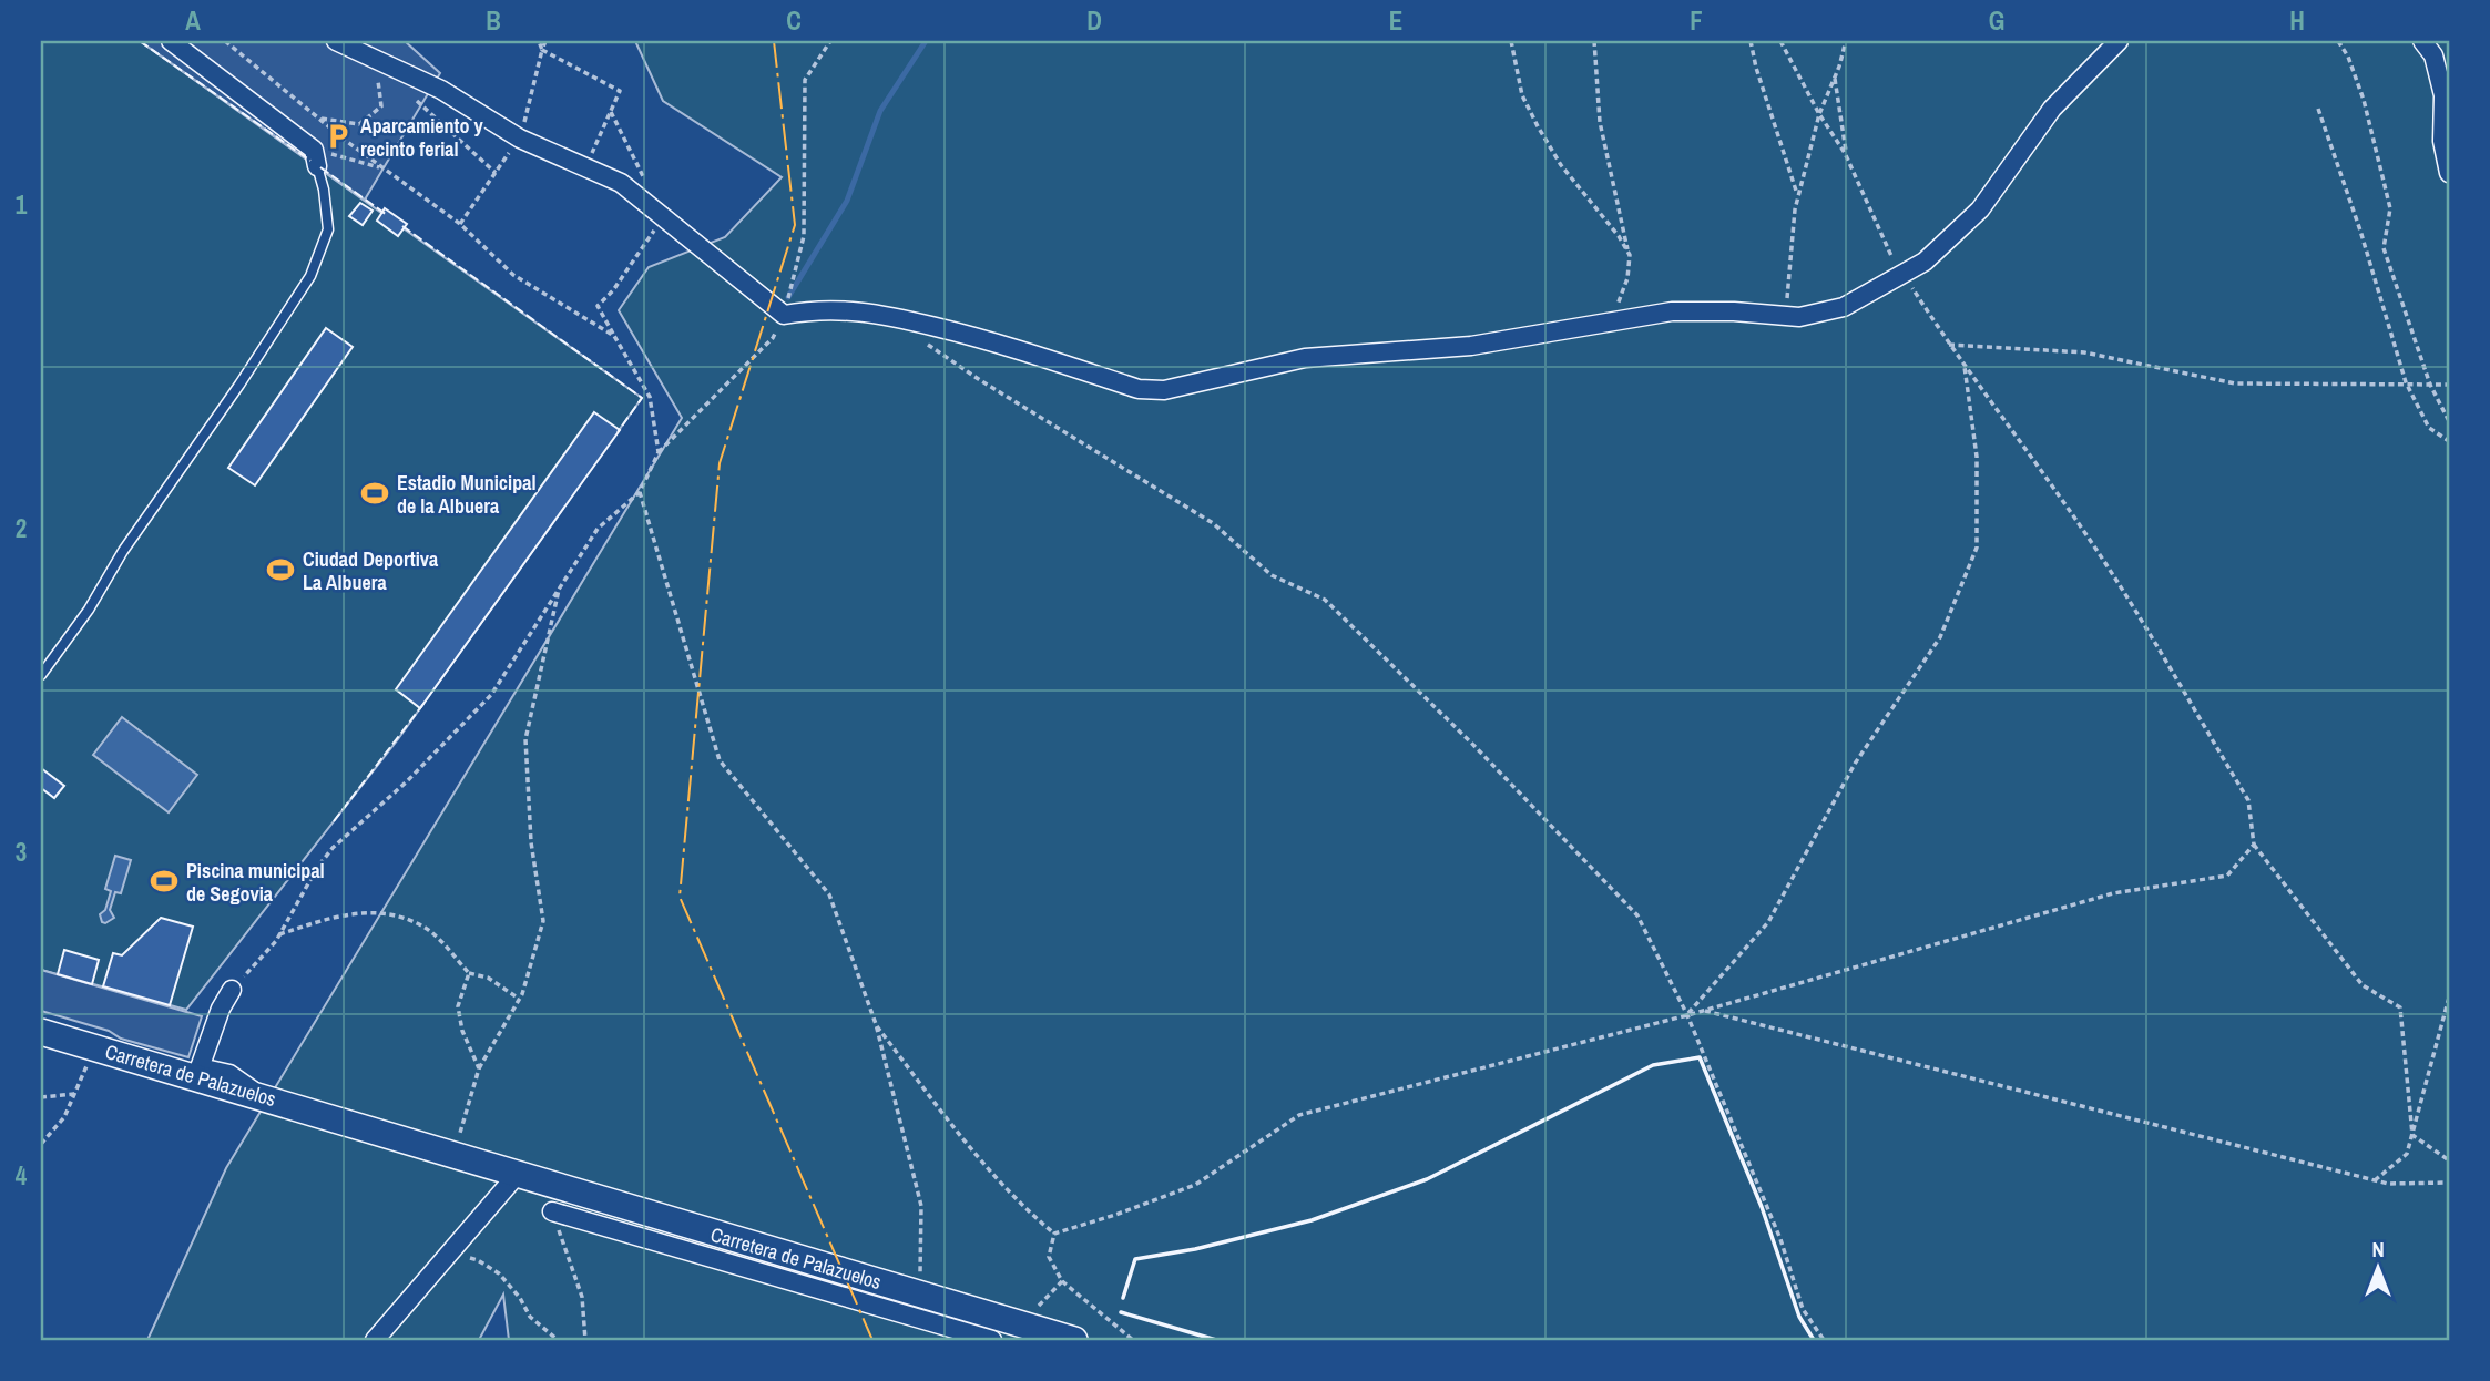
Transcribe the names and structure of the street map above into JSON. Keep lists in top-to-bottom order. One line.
{"streets":{"street":["Carretera de Palazuelos"]},"places":{"parking":["Aparcamiento y recinto ferial"],"sports":["Estadio Municipal de la Albuera","Ciudad Deportiva La Albuera","Piscina municipal de Segovia"]},"north":"top","grid":{"columns":["A","B","C","D","E","F","G","H"],"rows":["1","2","3","4"]}}
